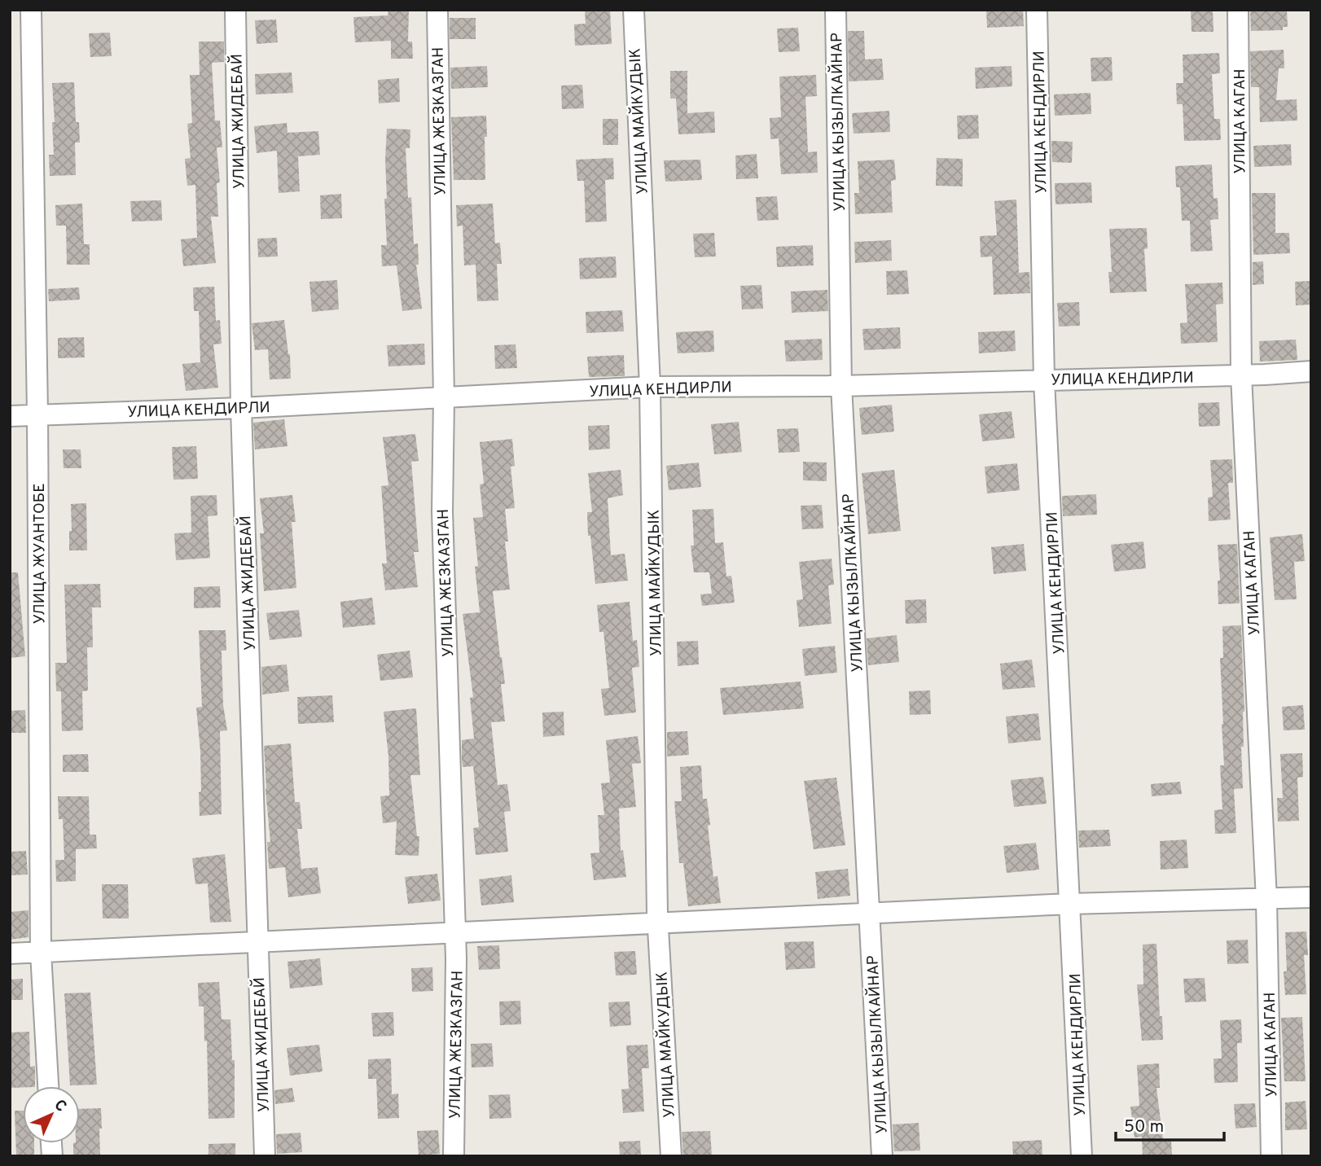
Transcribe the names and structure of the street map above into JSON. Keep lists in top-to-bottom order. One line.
{"streets":{"street":["УЛИЦА ЖИДЕБАЙ","УЛИЦА ЖЕЗКАЗГАН","УЛИЦА МАЙКУДЫК","УЛИЦА КАГАН","УЛИЦА КЫЗЫЛКАЙНАР","УЛИЦА КЕНДИРЛИ","УЛИЦА ЖУАНТОБЕ"]},"crossings":[["УЛИЦА ЖИДЕБАЙ","УЛИЦА КЕНДИРЛИ"],["УЛИЦА ЖЕЗКАЗГАН","УЛИЦА КЕНДИРЛИ"],["УЛИЦА МАЙКУДЫК","УЛИЦА КЕНДИРЛИ"],["УЛИЦА КАГАН","УЛИЦА КЕНДИРЛИ"],["УЛИЦА КЫЗЫЛКАЙНАР","УЛИЦА КЕНДИРЛИ"],["УЛИЦА КЕНДИРЛИ","УЛИЦА ЖУАНТОБЕ"]],"scale_bar":"50 m","north":"top right"}
